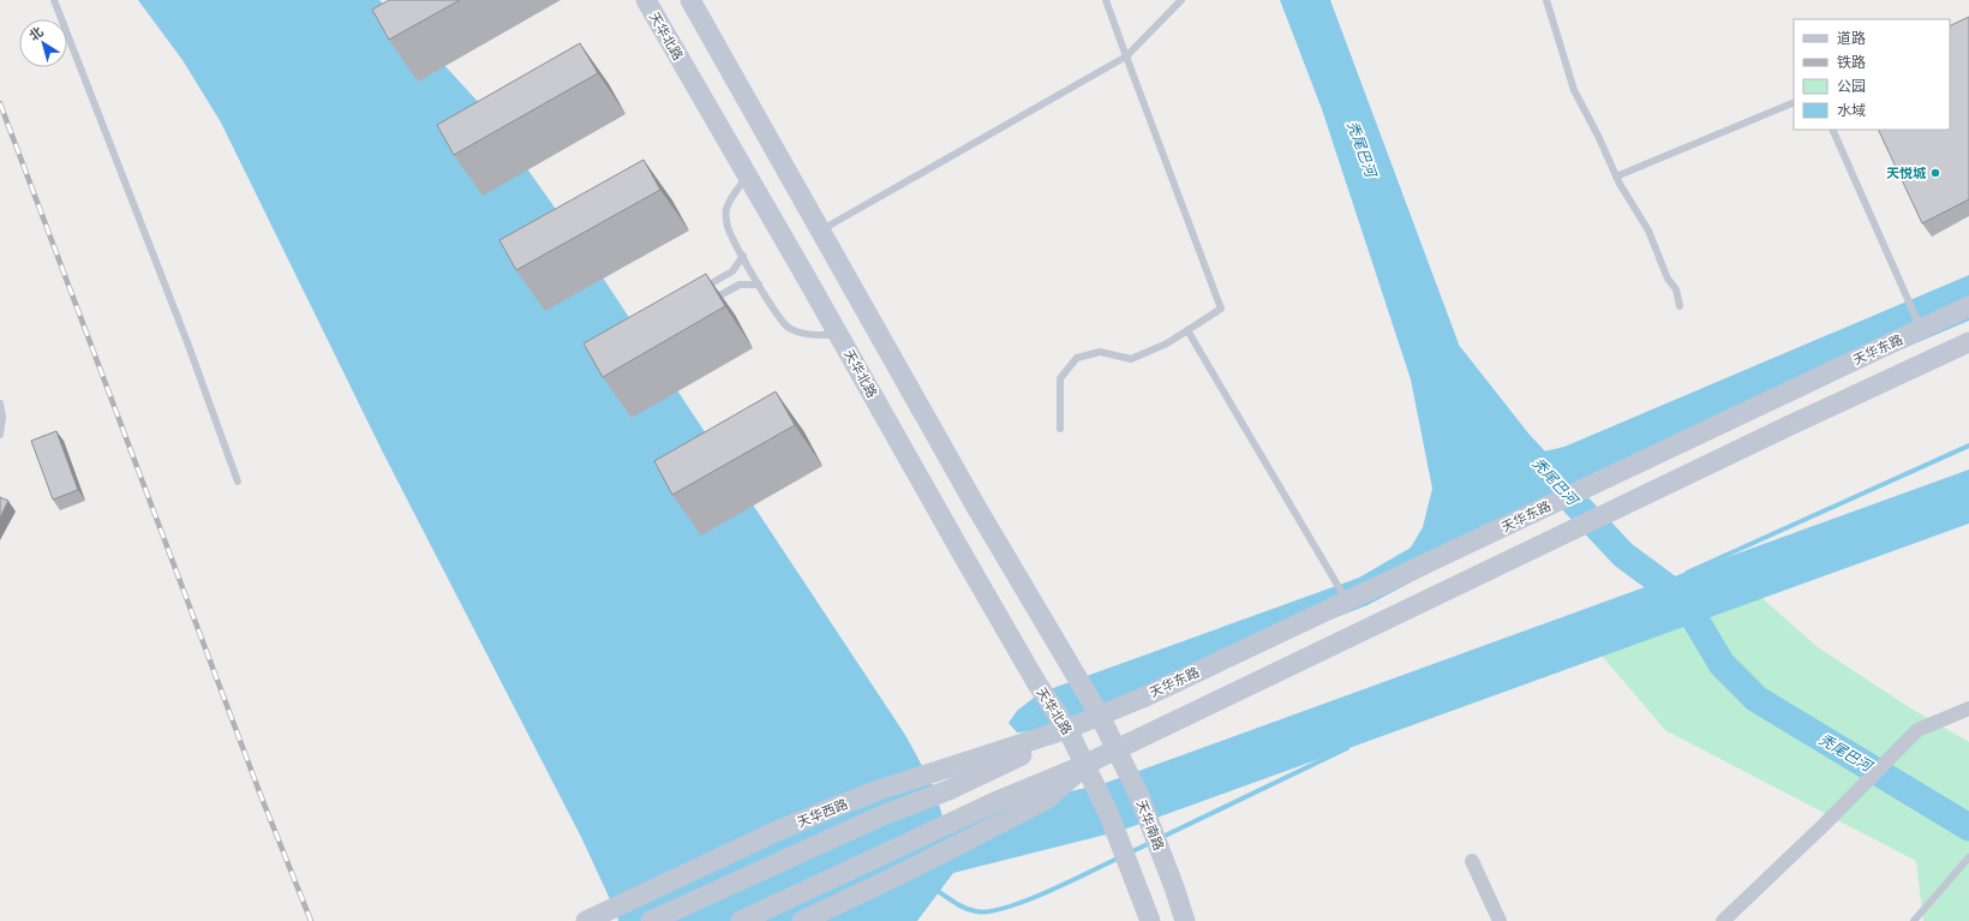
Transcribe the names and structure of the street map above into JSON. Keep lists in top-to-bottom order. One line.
{"streets":{"main road":["天华北路","天华东路","天华西路","天华南路"]},"crossings":[["天华北路","天华东路"],["天华北路","天华西路"],["天华北路","天华南路"],["天华东路","天华西路"],["天华东路","天华南路"],["天华西路","天华南路"]],"water":["秃尾巴河"],"places":["天悦城"],"legend":["道路","铁路","公园","水域"],"north":"top left"}
